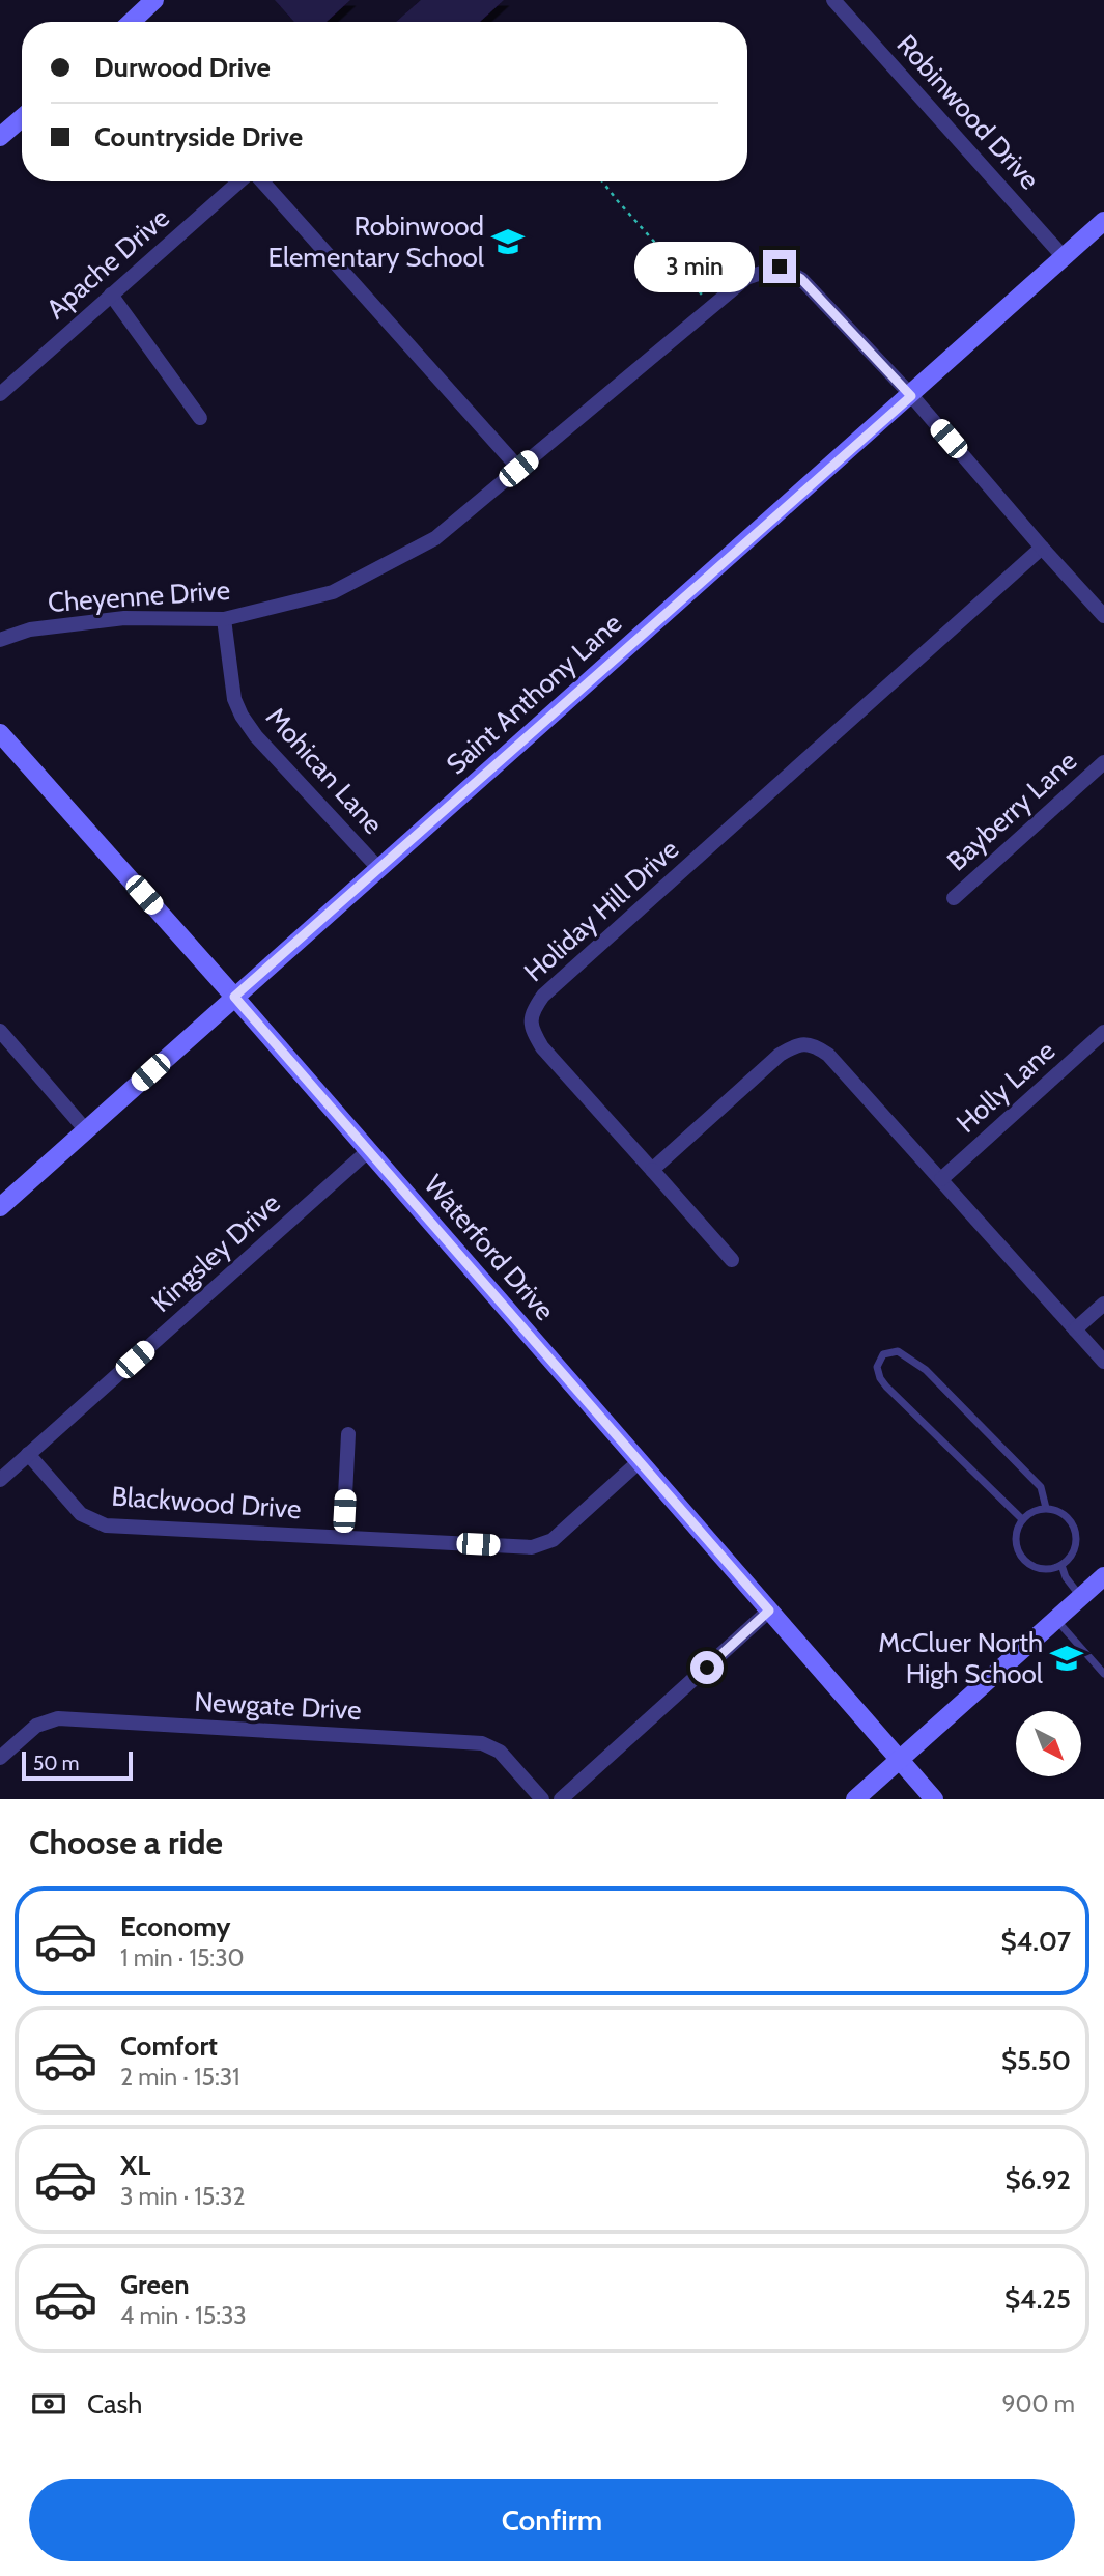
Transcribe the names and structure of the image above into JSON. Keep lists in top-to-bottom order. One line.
{"streets":{"street":["Robinwood Drive","Apache Drive","Cheyenne Drive","Saint Anthony Lane","Mohican Lane","Bayberry Lane","Holiday Hill Drive","Holly Lane","Waterford Drive","Kingsley Drive","Blackwood Drive","Newgate Drive"]},"crossings":[["Robinwood Drive","Saint Anthony Lane"],["Cheyenne Drive","Saint Anthony Lane"],["Cheyenne Drive","Mohican Lane"],["Saint Anthony Lane","Mohican Lane"],["Saint Anthony Lane","Waterford Drive"],["Waterford Drive","Kingsley Drive"],["Waterford Drive","Blackwood Drive"],["Kingsley Drive","Blackwood Drive"]],"places":{"school or university":["Robinwood Elementary School","McCluer North High School"]},"scale_bar":"50 m","north":"bottom right","page":{"banner":["Durwood Drive","Countryside Drive"],"bubble":"3 min","scale":"50 m","heading":"Choose a ride","list":[{"name":"Economy","note":"1 min · 15:30","value":"$4.07"},{"name":"Comfort","note":"2 min · 15:31","value":"$5.50"},{"name":"XL","note":"3 min · 15:32","value":"$6.92"},{"name":"Green","note":"4 min · 15:33","value":"$4.25"}],"pay":["Cash","900 m"],"buttons":"Confirm"}}
